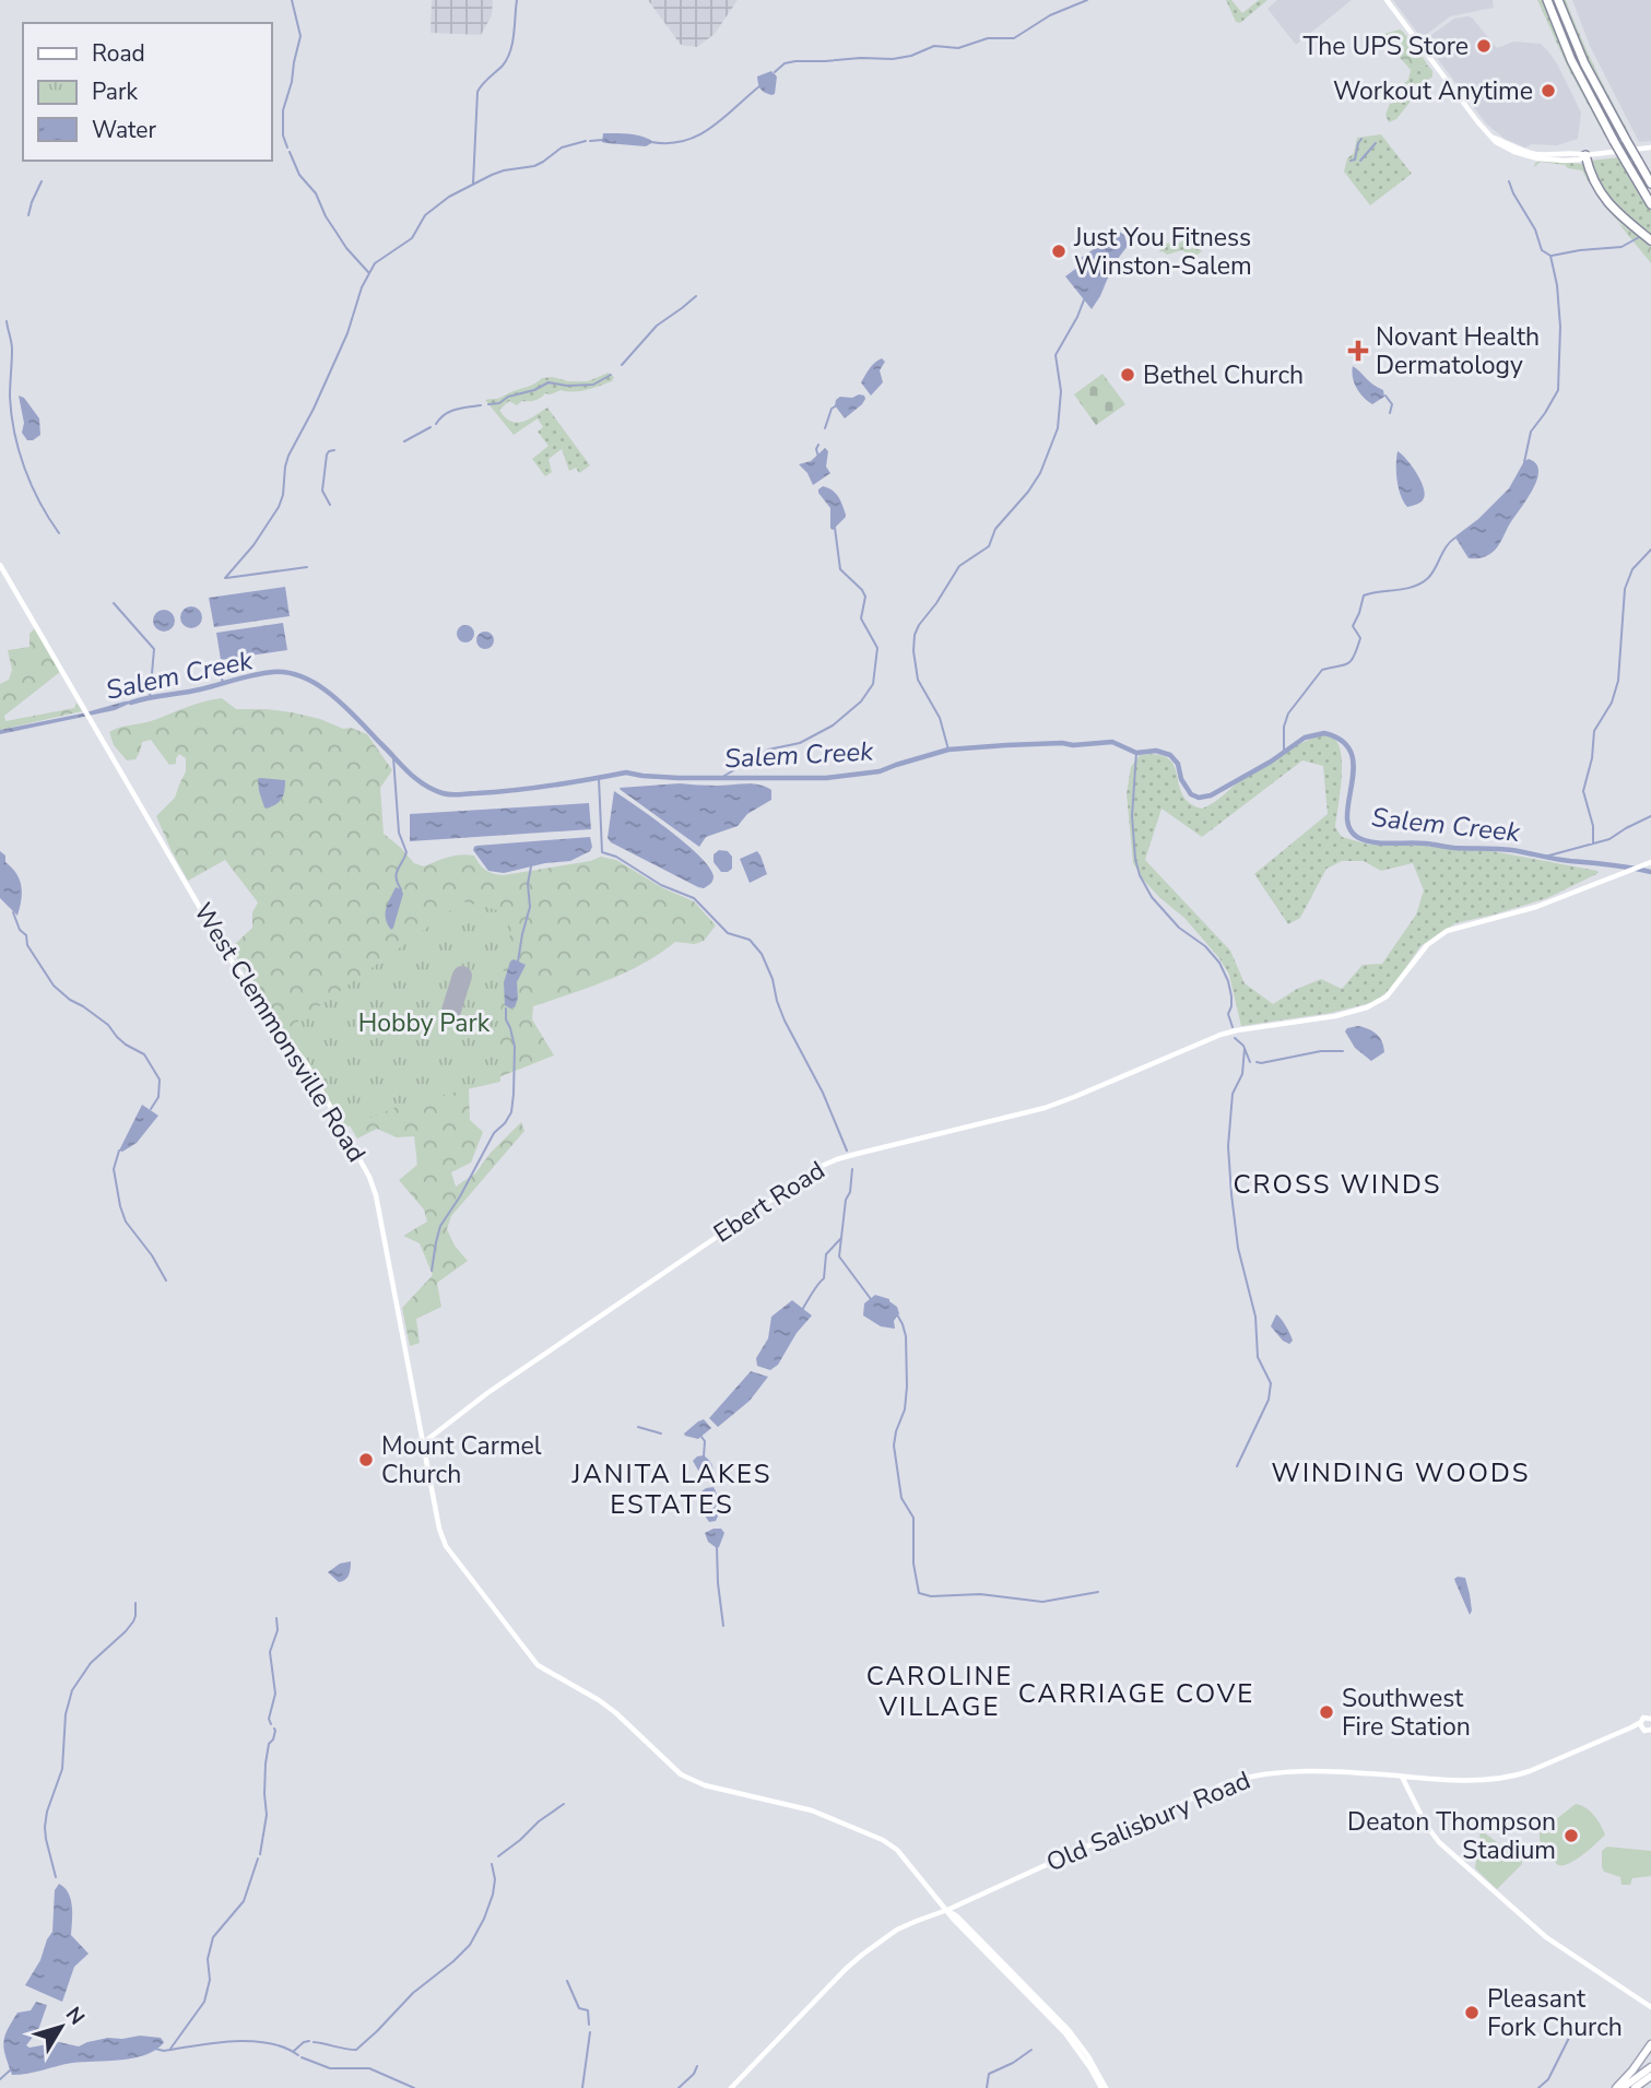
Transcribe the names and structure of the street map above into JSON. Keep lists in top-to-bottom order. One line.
{"streets":{"main road":["West Clemmonsville Road","Ebert Road","Old Salisbury Road"]},"crossings":[["West Clemmonsville Road","Ebert Road"],["West Clemmonsville Road","Old Salisbury Road"]],"districts":["CROSS WINDS","WINDING WOODS","JANITA LAKES ESTATES","CAROLINE VILLAGE","CARRIAGE COVE"],"water":["Salem Creek"],"parks":["Hobby Park"],"places":{"other":["The UPS Store","Workout Anytime","Just You Fitness Winston-Salem","Bethel Church","Mount Carmel Church","Southwest Fire Station","Deaton Thompson Stadium","Pleasant Fork Church"],"health":["Novant Health Dermatology"]},"legend":["Road","Park","Water"],"north":"top right"}
